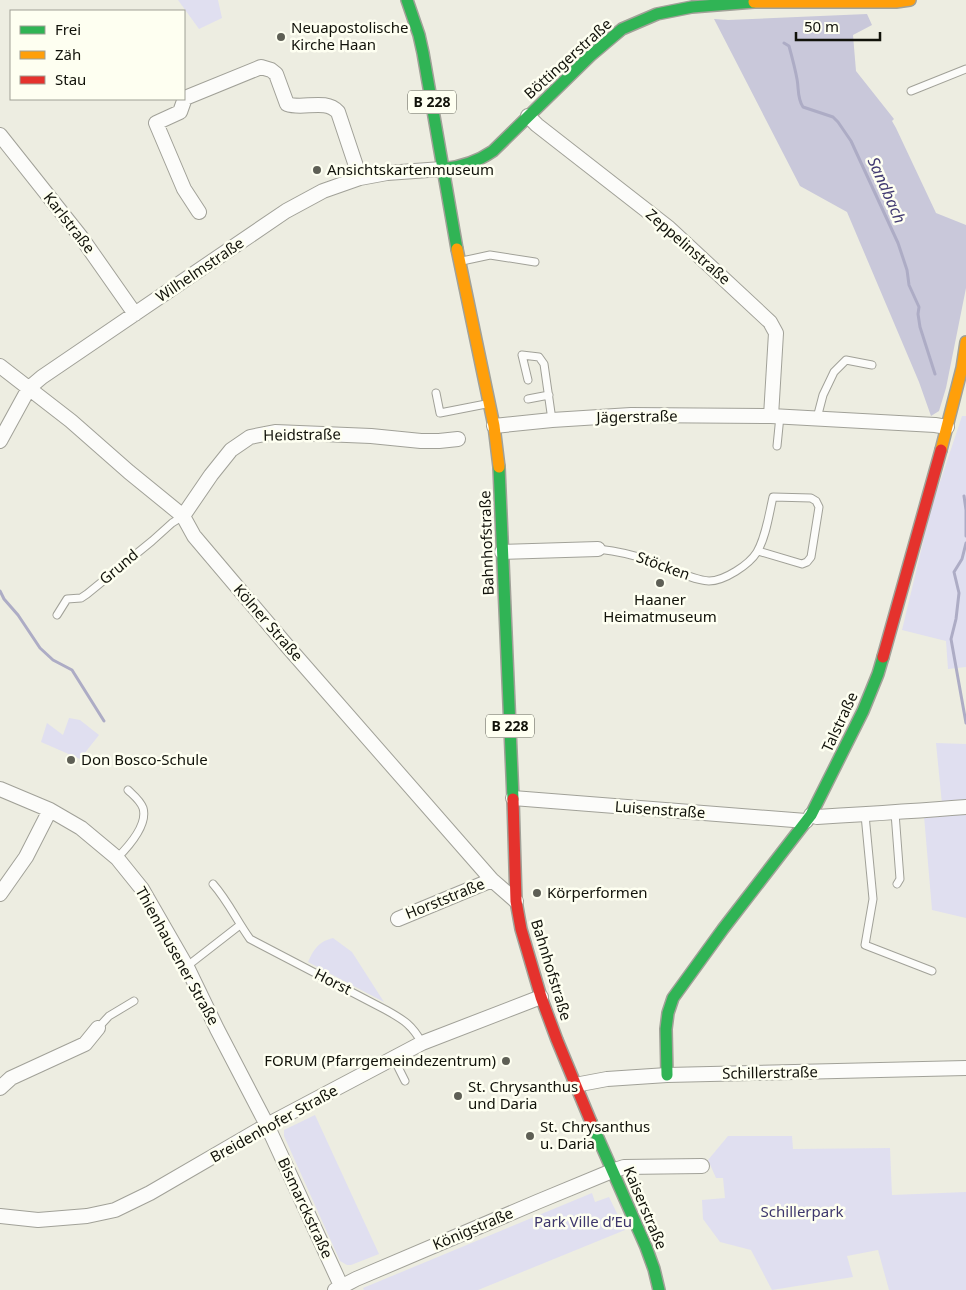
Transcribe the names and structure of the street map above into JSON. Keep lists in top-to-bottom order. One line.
{"streets":{"main road":["Böttingerstraße","B 228","Bahnhofstraße","Talstraße","Kaiserstraße"],"street":["Karlstraße","Zeppelinstraße","Wilhelmstraße","Jägerstraße","Heidstraße","Stöcken","Kölner Straße","Luisenstraße","Horststraße","Thienhausener Straße","Schillerstraße","Breidenhofer Straße","Bismarckstraße","Königstraße"],"lane":["Grund","Horst"]},"crossings":[["Böttingerstraße","Zeppelinstraße"],["Böttingerstraße","Wilhelmstraße"],["Böttingerstraße","Bahnhofstraße"],["Karlstraße","Wilhelmstraße"],["Zeppelinstraße","Jägerstraße"],["Wilhelmstraße","Bahnhofstraße"],["Wilhelmstraße","Kölner Straße"],["Jägerstraße","Bahnhofstraße"],["Jägerstraße","Talstraße"],["Heidstraße","Grund"],["Heidstraße","Kölner Straße"],["Bahnhofstraße","Stöcken"],["Bahnhofstraße","Kölner Straße"],["Bahnhofstraße","Luisenstraße"],["Bahnhofstraße","Schillerstraße"],["Bahnhofstraße","Breidenhofer Straße"],["Bahnhofstraße","Kaiserstraße"],["Grund","Kölner Straße"],["Kölner Straße","Horststraße"],["Talstraße","Luisenstraße"],["Talstraße","Schillerstraße"],["Thienhausener Straße","Breidenhofer Straße"],["Thienhausener Straße","Bismarckstraße"],["Horst","Breidenhofer Straße"],["Schillerstraße","Kaiserstraße"],["Breidenhofer Straße","Bismarckstraße"],["Bismarckstraße","Königstraße"],["Kaiserstraße","Königstraße"]],"water":["Sandbach"],"parks":["Schillerpark","Park Ville d’Eu"],"places":["Neuapostolische Kirche Haan","Ansichtskartenmuseum","Haaner Heimatmuseum","Don Bosco-Schule","Körperformen","FORUM (Pfarrgemeindezentrum)","St. Chrysanthus und Daria","St. Chrysanthus u. Daria"],"legend":["Frei","Zäh","Stau"],"scale_bar":"50 m"}
